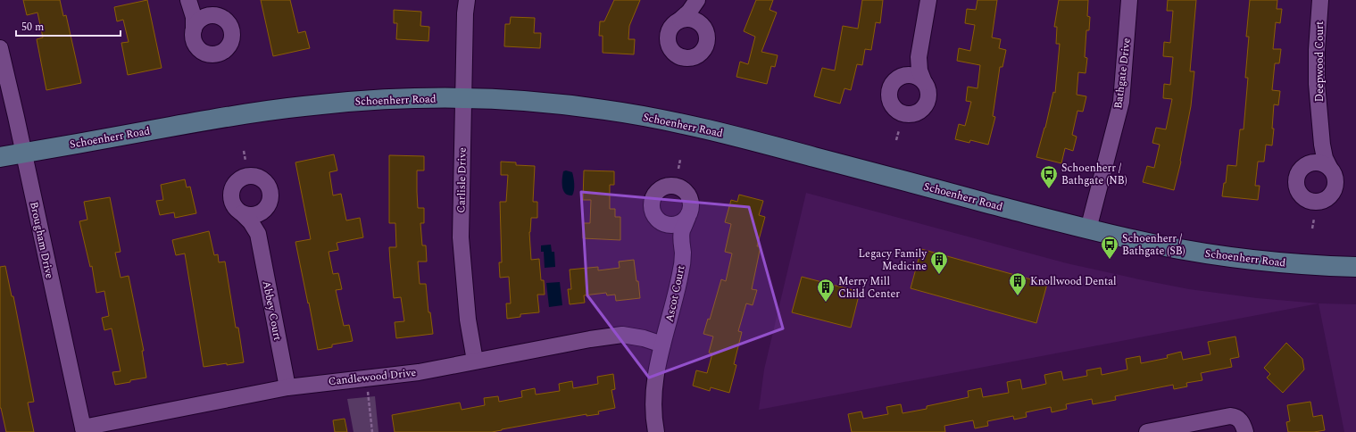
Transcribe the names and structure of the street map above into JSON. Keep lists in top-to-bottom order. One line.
{"streets":{"main road":["Schoenherr Road"],"street":["Deepwood Court","Bathgate Drive","Carlisle Drive","Brougham Drive","Ascot Court","Abbey Court","Candlewood Drive"]},"crossings":[["Bathgate Drive","Schoenherr Road"],["Schoenherr Road","Carlisle Drive"],["Schoenherr Road","Brougham Drive"],["Carlisle Drive","Candlewood Drive"],["Brougham Drive","Candlewood Drive"],["Ascot Court","Candlewood Drive"],["Abbey Court","Candlewood Drive"]],"places":{"bus stop":["Schoenherr / Bathgate (NB)","Schoenherr / Bathgate (SB)"],"building":["Legacy Family Medicine","Knollwood Dental","Merry Mill Child Center"]},"scale_bar":"50 m"}
